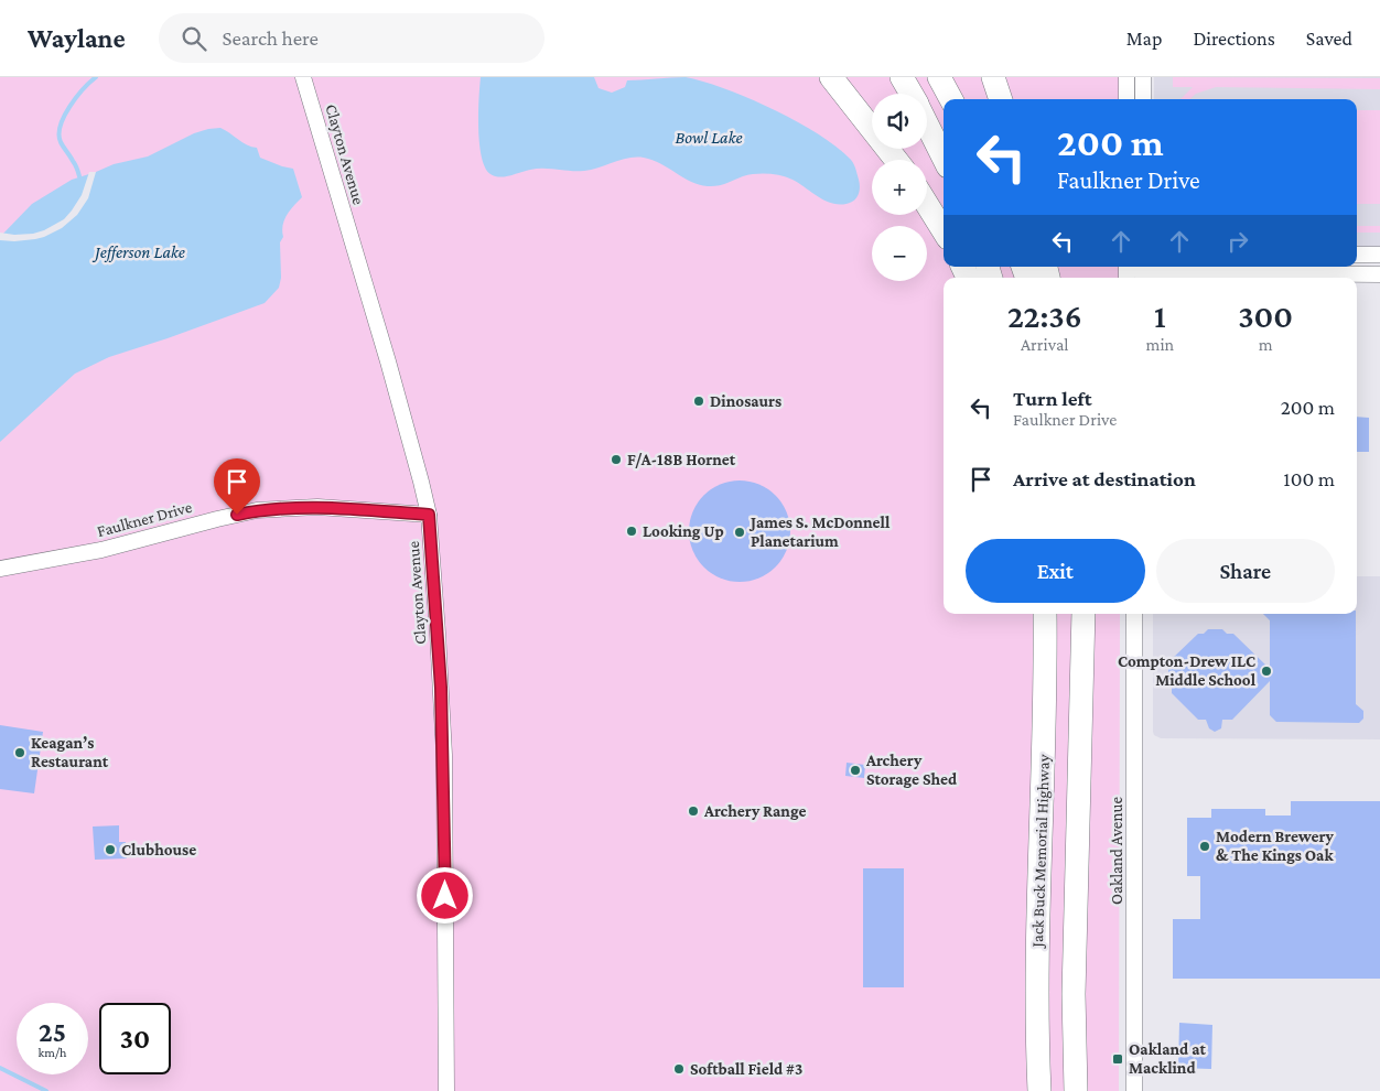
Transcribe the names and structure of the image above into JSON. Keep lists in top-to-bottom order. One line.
{"streets":{"highway":["Jack Buck Memorial Highway"],"street":["Clayton Avenue","Faulkner Drive","Oakland Avenue"]},"crossings":[["Clayton Avenue","Faulkner Drive"]],"water":["Bowl Lake","Jefferson Lake"],"places":{"other":["Dinosaurs","F/A-18B Hornet","Looking Up","James S. McDonnell Planetarium","Compton-Drew ILC Middle School","Keagan’s Restaurant","Archery Storage Shed","Archery Range","Modern Brewery & The Kings Oak","Clubhouse","Softball Field #3"],"transit":["Oakland at Macklind"]},"page":{"header":"Waylane","search":"Search here","nav":["Map","Directions","Saved"],"map_buttons":["+","−"],"turn":["200 m","Faulkner Drive"],"eta":["22:36","Arrival","1","min","300","m"],"list":[{"name":"Turn left","note":"Faulkner Drive","value":"200 m"},{"name":"Arrive at destination","value":"100 m"}],"buttons":["Exit","Share"],"speed":"25 km/h","limit":"30"}}
